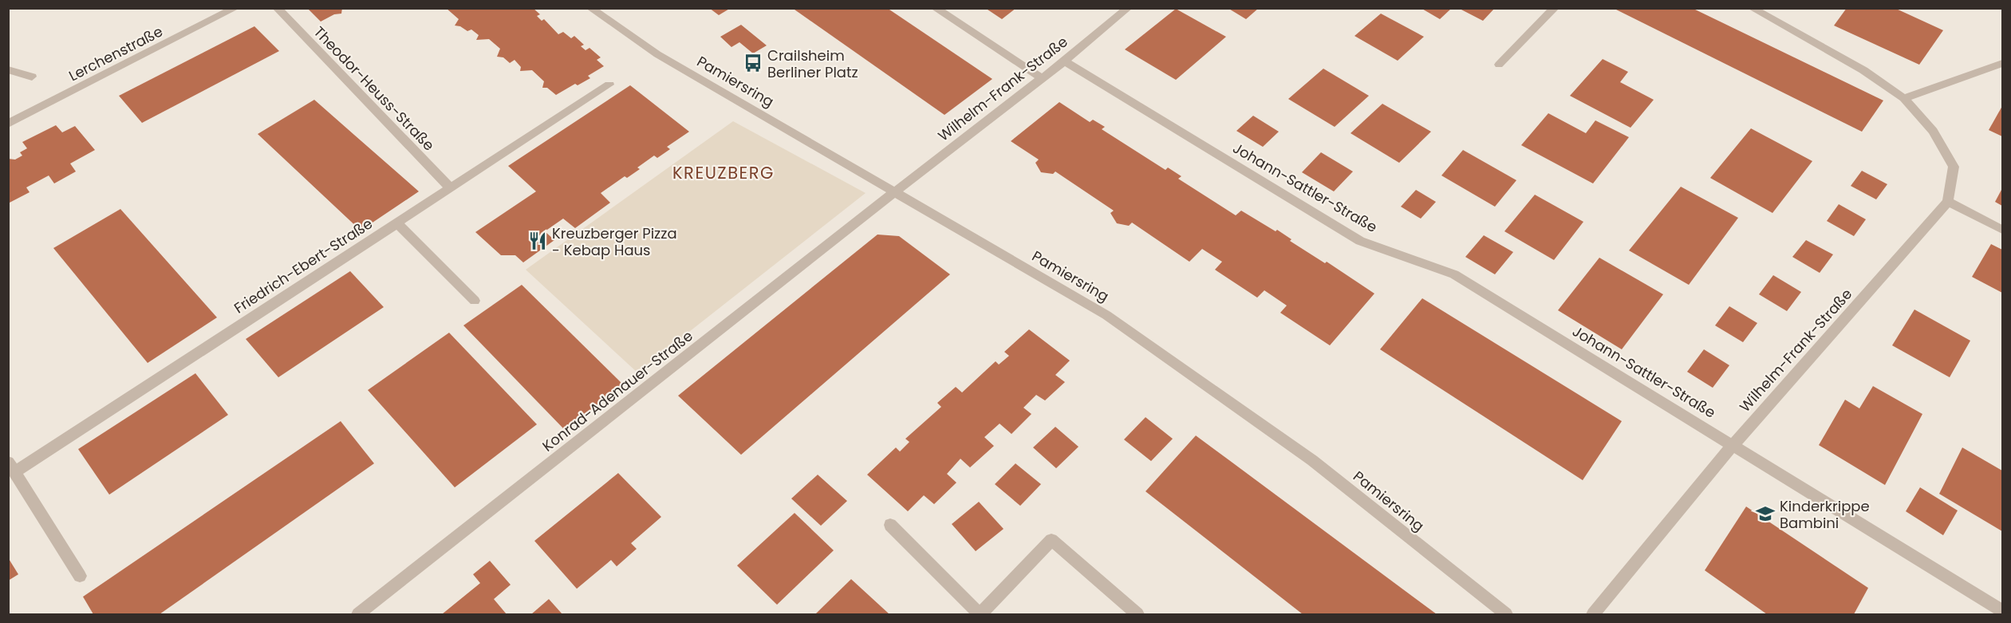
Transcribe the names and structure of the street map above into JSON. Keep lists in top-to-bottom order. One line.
{"streets":{"street":["Lerchenstraße","Pamiersring","Theodor-Heuss-Straße","Wilhelm-Frank-Straße","Johann-Sattler-Straße","Friedrich-Ebert-Straße","Konrad-Adenauer-Straße"]},"crossings":[["Pamiersring","Wilhelm-Frank-Straße"],["Pamiersring","Konrad-Adenauer-Straße"],["Theodor-Heuss-Straße","Friedrich-Ebert-Straße"],["Wilhelm-Frank-Straße","Johann-Sattler-Straße"],["Wilhelm-Frank-Straße","Konrad-Adenauer-Straße"]],"districts":["KREUZBERG"],"places":{"bus stop":["Crailsheim Berliner Platz"],"restaurant":["Kreuzberger Pizza - Kebap Haus"],"school or university":["Kinderkrippe Bambini"]}}
